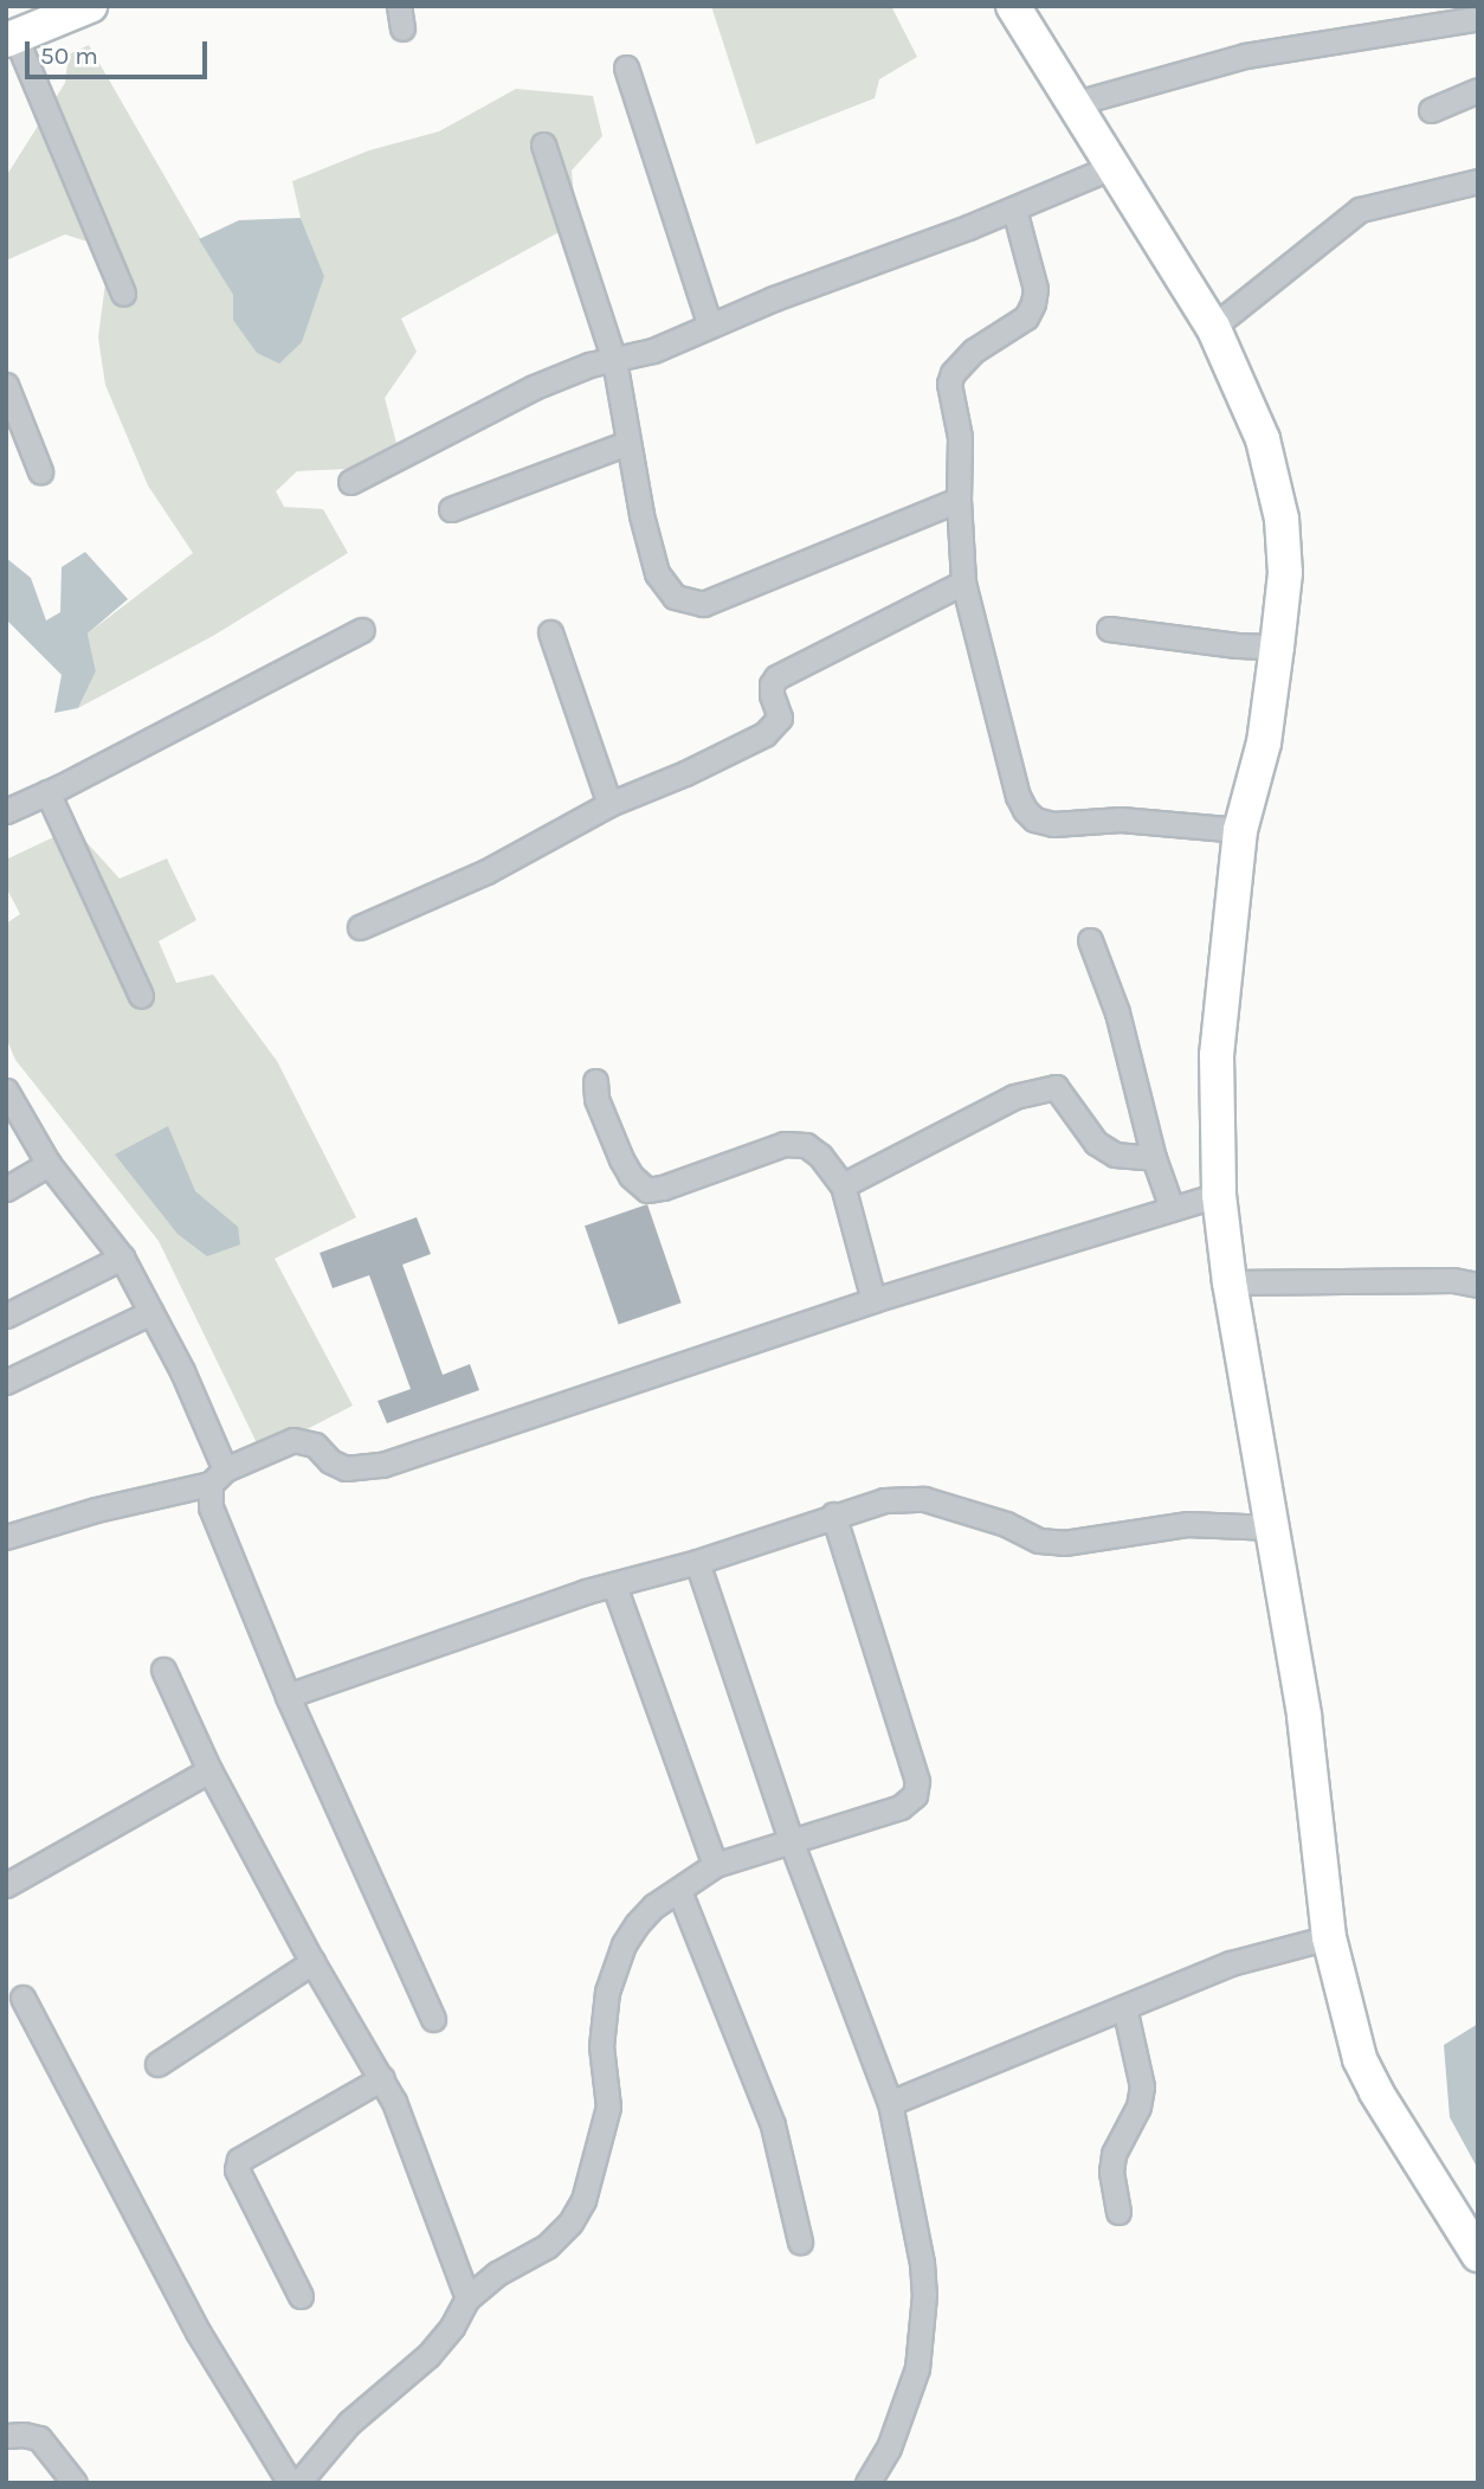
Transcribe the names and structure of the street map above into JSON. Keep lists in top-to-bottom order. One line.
{"scale_bar":"50 m"}
